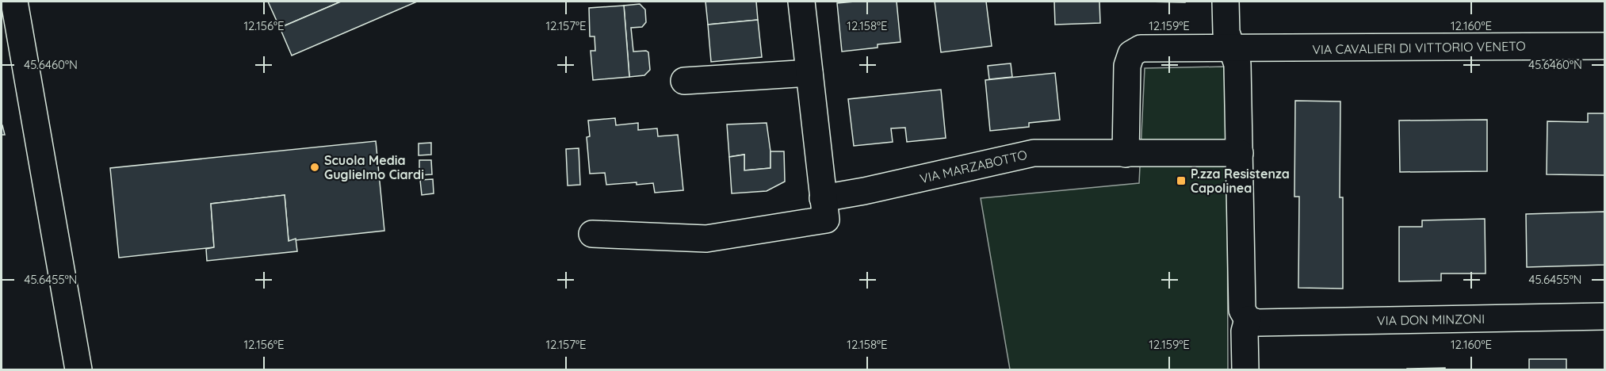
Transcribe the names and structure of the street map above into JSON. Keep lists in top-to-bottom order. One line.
{"streets":{"street":["VIA CAVALIERI DI VITTORIO VENETO","VIA MARZABOTTO","VIA DON MINZONI"]},"crossings":[["VIA CAVALIERI DI VITTORIO VENETO","VIA MARZABOTTO"]],"places":{"other":["Scuola Media Guglielmo Ciardi"],"transit":["P.zza Resistenza Capolinea"]},"coordinates":["12.156°E","12.157°E","12.158°E","12.159°E","12.160°E","45.6460°N","45.6455°N"]}
